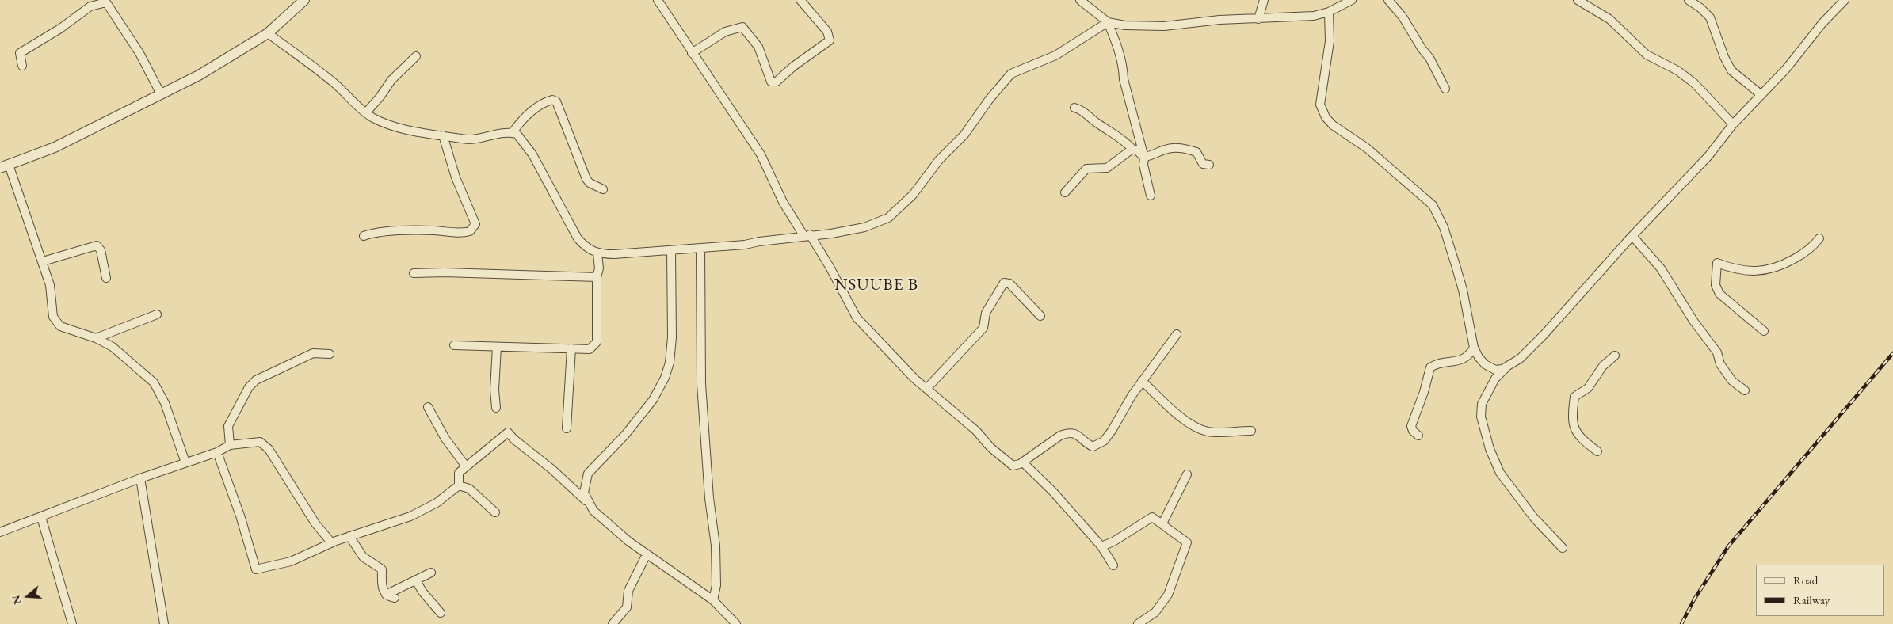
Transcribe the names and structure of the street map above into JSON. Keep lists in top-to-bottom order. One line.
{"districts":["NSUUBE B"],"legend":["Road","Railway"],"north":"left"}
